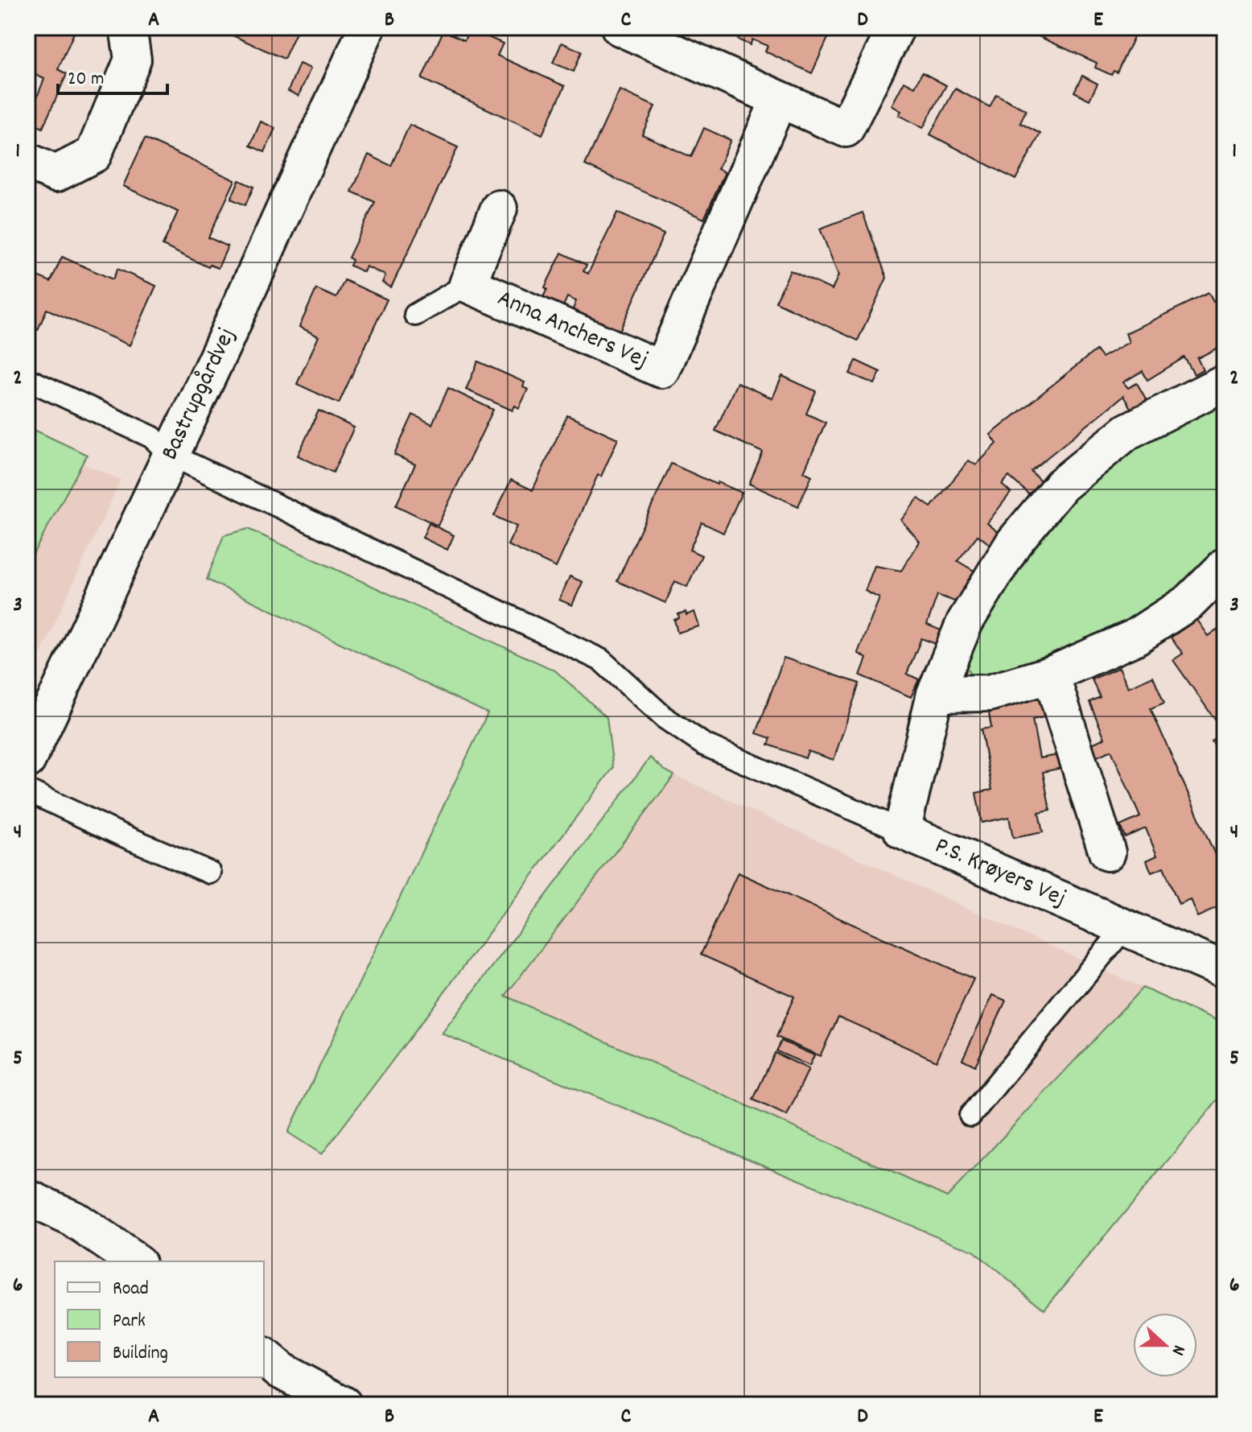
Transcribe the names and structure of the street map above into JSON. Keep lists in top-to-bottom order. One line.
{"streets":{"street":["Anna Anchers Vej","Bastrupgårdvej","P.S. Krøyers Vej"]},"legend":["Road","Park","Building"],"scale_bar":"20 m","north":"right","grid":{"columns":["A","B","C","D","E"],"rows":["1","2","3","4","5","6"]}}
